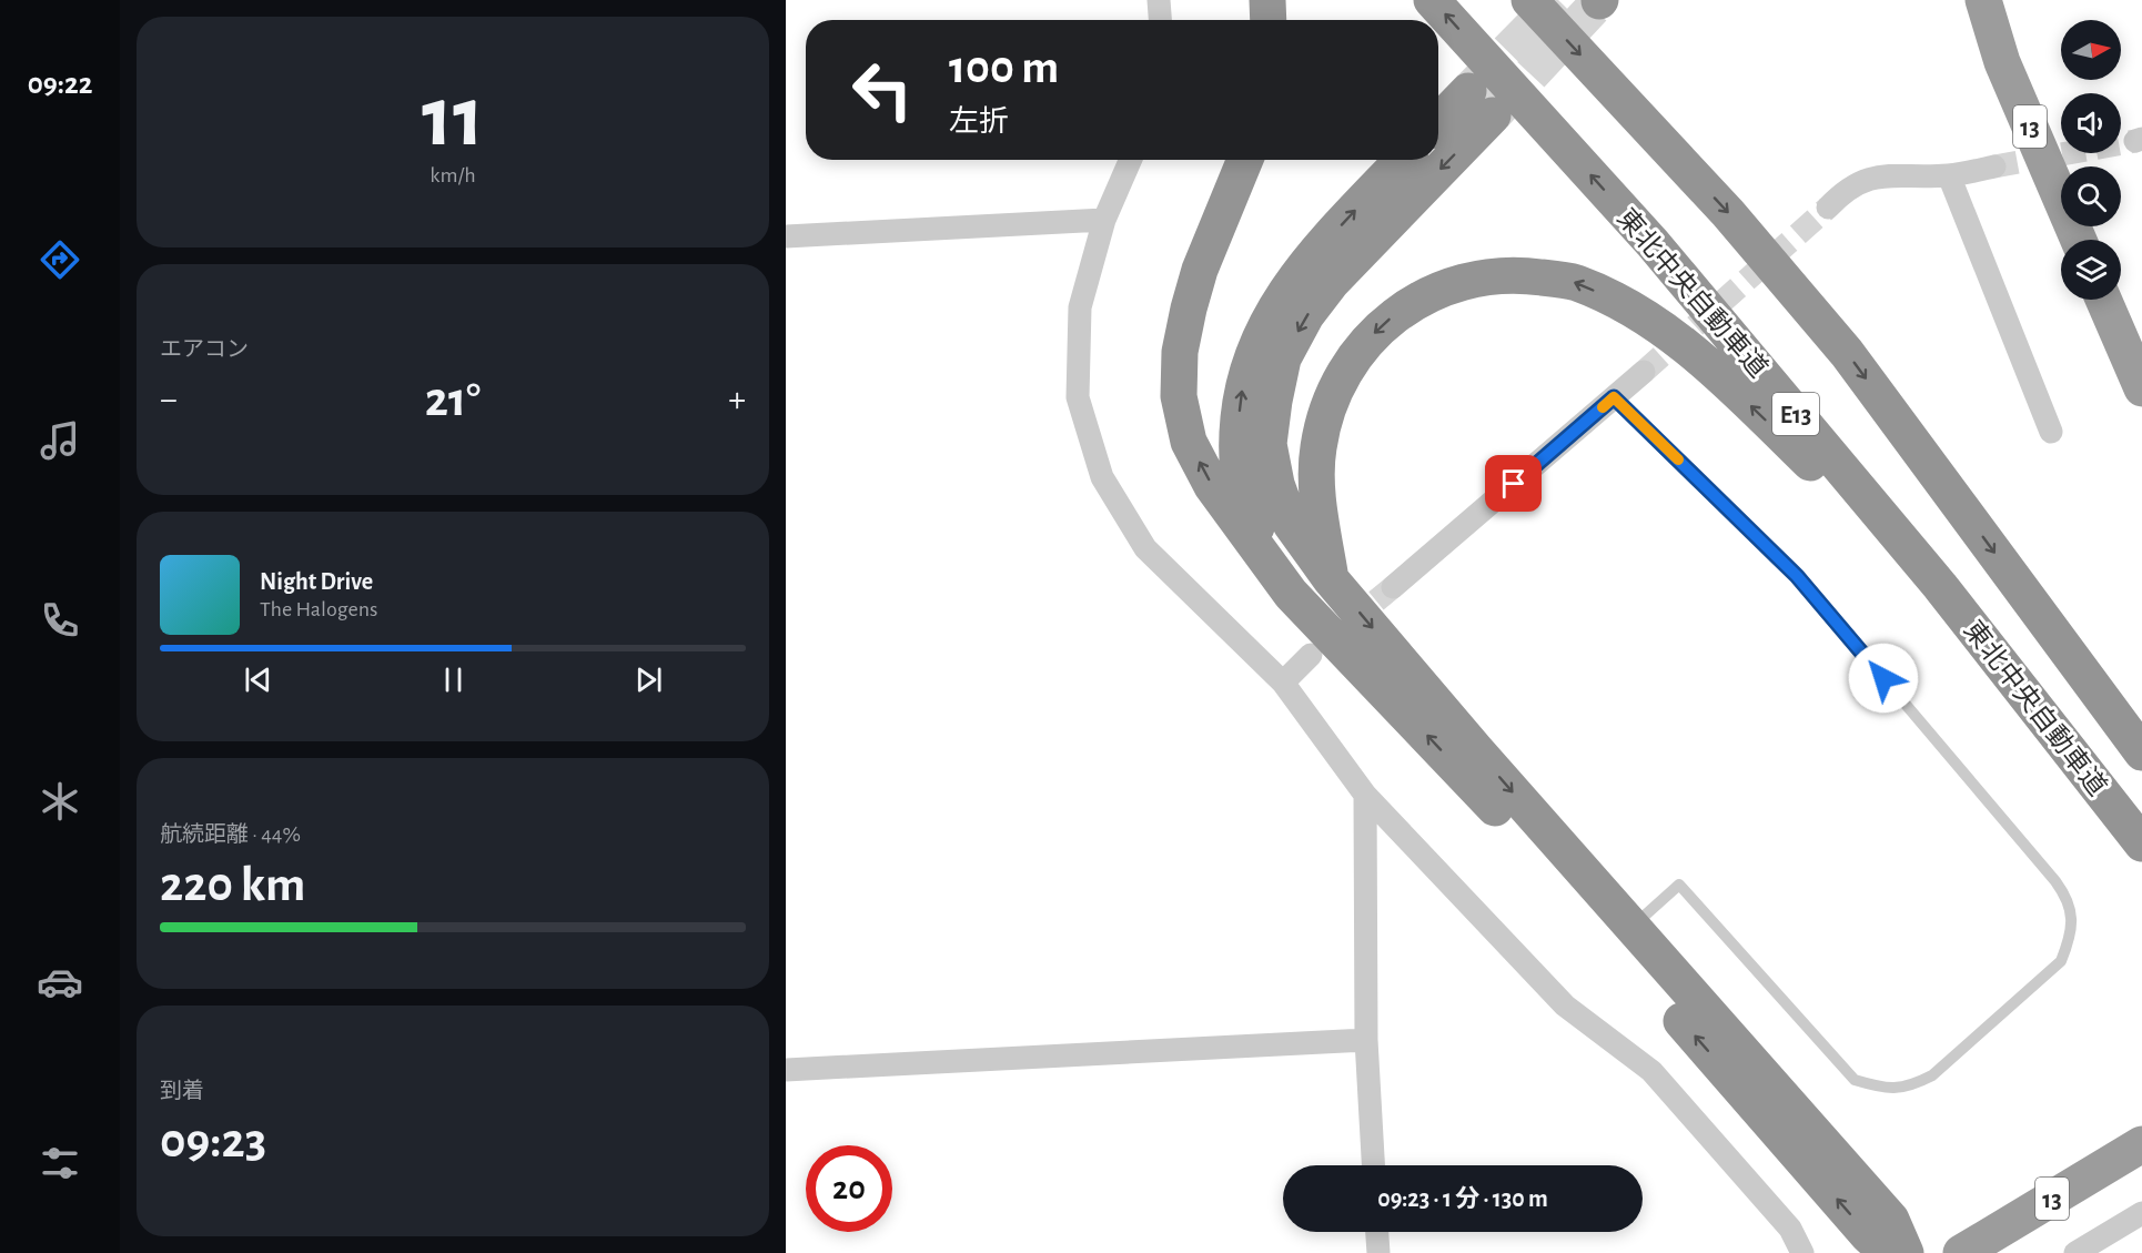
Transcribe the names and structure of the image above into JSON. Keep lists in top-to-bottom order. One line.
{"streets":{"highway":["13","東北中央自動車道","E13"]},"north":"right","page":{"tabs":"09:22","tile":[["11","km/h"],"エアコン",["航続距離 · 44%","220 km"],["到着","09:23"]],"turn":["100 m","左折"],"heat":["−","21°","+"],"song":["Night Drive","The Halogens"],"limit":"20","trip":"09:23 · 1 分 · 130 m"}}
